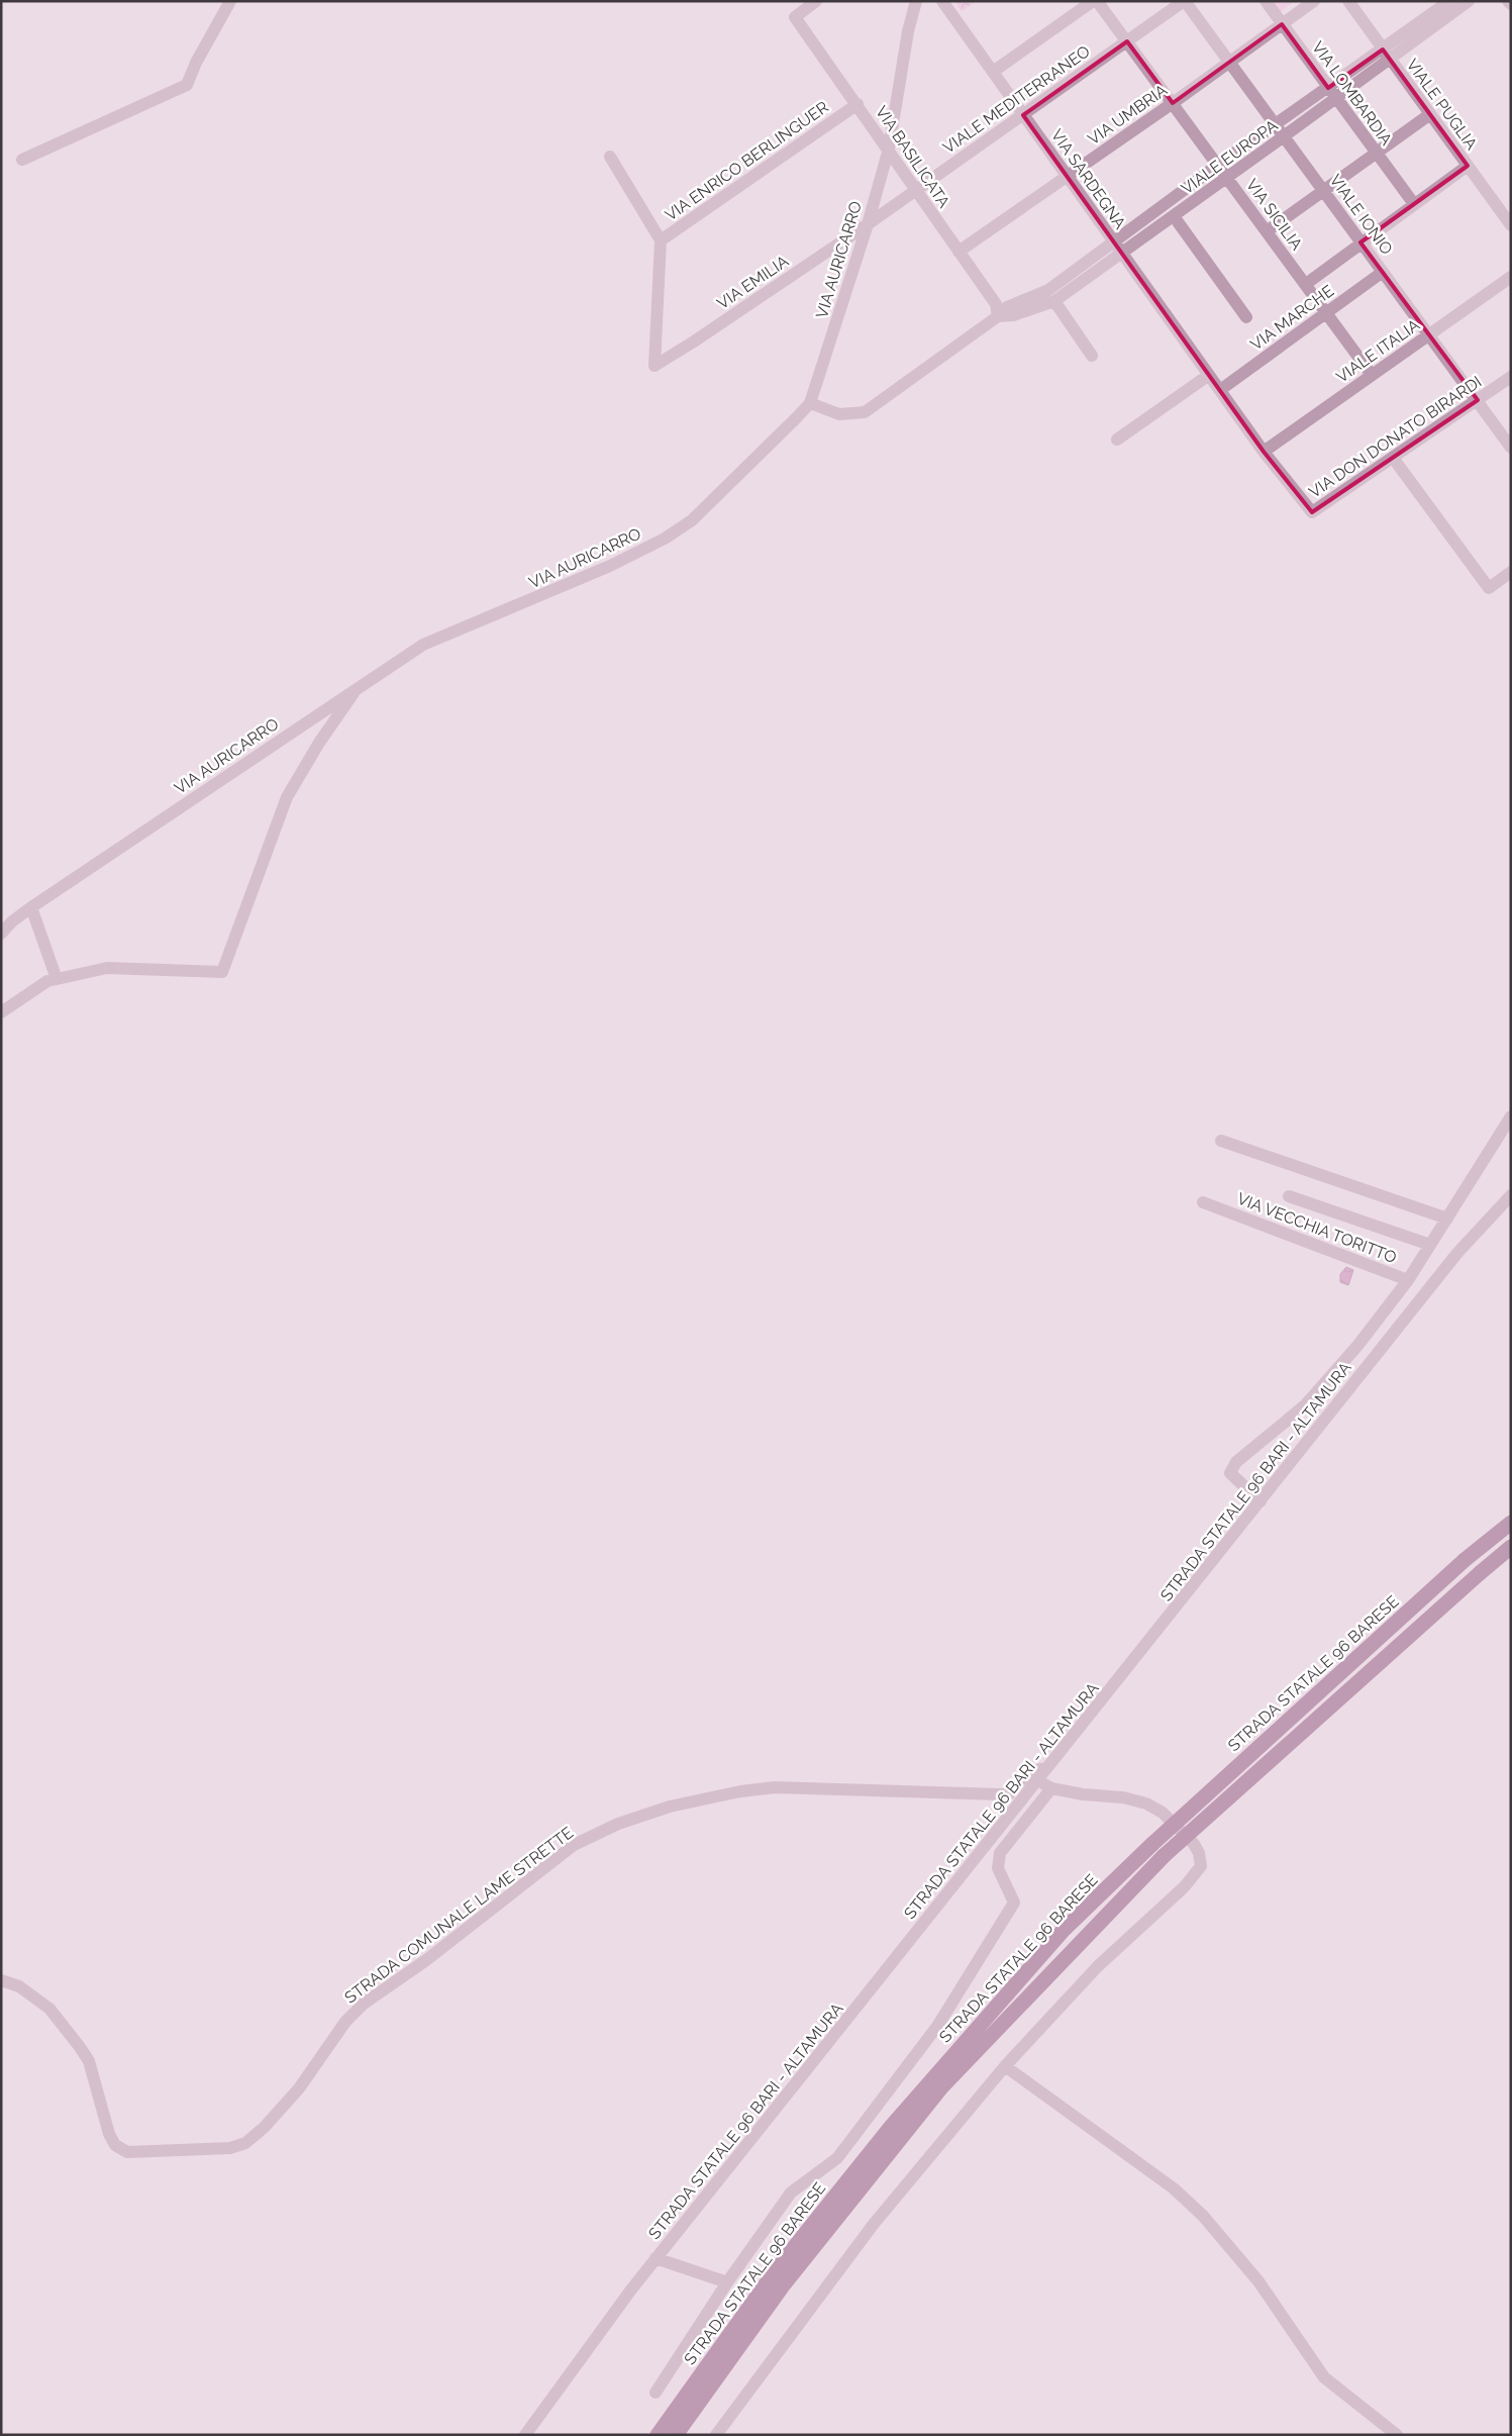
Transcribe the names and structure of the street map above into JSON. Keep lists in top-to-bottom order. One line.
{"streets":{"highway":["STRADA STATALE 96 BARESE"],"street":["VIA LOMBARDIA","VIALE MEDITERRANEO","VIALE PUGLIA","VIA UMBRIA","VIA BASILICATA","VIALE EUROPA","VIA ENRICO BERLINGUER","VIA SARDEGNA","VIA SICILIA","VIALE IONIO","VIA AURICARRO","VIA EMILIA","VIA MARCHE","VIALE ITALIA","VIA DON DONATO BIRARDI","VIA VECCHIA TORITTO","STRADA STATALE 96 BARI - ALTAMURA","STRADA COMUNALE LAME STRETTE"]},"crossings":[["VIA LOMBARDIA","VIA UMBRIA"],["VIA LOMBARDIA","VIALE EUROPA"],["VIALE MEDITERRANEO","VIA BASILICATA"],["VIALE MEDITERRANEO","VIA SARDEGNA"],["VIALE MEDITERRANEO","VIA SICILIA"],["VIALE MEDITERRANEO","VIALE IONIO"],["VIALE MEDITERRANEO","VIA AURICARRO"],["VIALE MEDITERRANEO","VIA EMILIA"],["VIALE PUGLIA","VIALE EUROPA"],["VIA UMBRIA","VIA BASILICATA"],["VIA UMBRIA","VIA SARDEGNA"],["VIA UMBRIA","VIA SICILIA"],["VIA UMBRIA","VIALE IONIO"],["VIA BASILICATA","VIALE EUROPA"],["VIA BASILICATA","VIA ENRICO BERLINGUER"],["VIA BASILICATA","VIA AURICARRO"],["VIALE EUROPA","VIA SARDEGNA"],["VIALE EUROPA","VIA SICILIA"],["VIALE EUROPA","VIALE IONIO"],["VIALE EUROPA","VIA AURICARRO"],["VIA ENRICO BERLINGUER","VIA EMILIA"],["VIA SARDEGNA","VIA MARCHE"],["VIA SARDEGNA","VIALE ITALIA"],["VIA SARDEGNA","VIA DON DONATO BIRARDI"],["VIA SICILIA","VIA MARCHE"],["VIA SICILIA","VIALE ITALIA"],["VIALE IONIO","VIA MARCHE"],["VIALE IONIO","VIALE ITALIA"],["VIALE IONIO","VIA DON DONATO BIRARDI"],["VIA AURICARRO","VIA EMILIA"],["VIALE ITALIA","VIA DON DONATO BIRARDI"],["STRADA STATALE 96 BARI - ALTAMURA","STRADA COMUNALE LAME STRETTE"]]}
